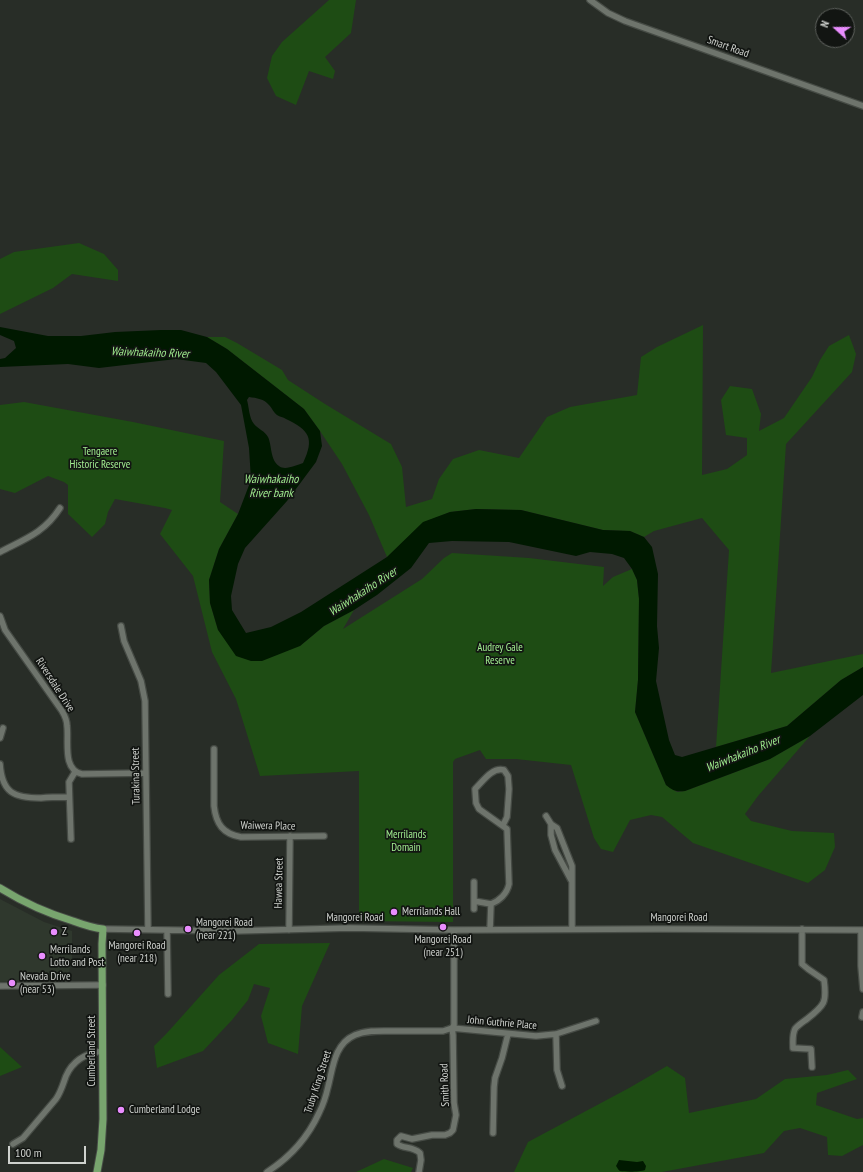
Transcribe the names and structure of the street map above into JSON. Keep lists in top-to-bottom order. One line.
{"streets":{"main road":["Mangorei Road","Cumberland Street"],"street":["Smart Road","Riversdale Drive","Turakina Street","Waiwera Place","Hawea Street","John Guthrie Place","Truby King Street","Smith Road"]},"crossings":[["Turakina Street","Mangorei Road"],["Waiwera Place","Hawea Street"],["Hawea Street","Mangorei Road"],["Mangorei Road","Cumberland Street"],["Mangorei Road","Smith Road"],["John Guthrie Place","Truby King Street"],["John Guthrie Place","Smith Road"],["Truby King Street","Smith Road"]],"water":["Waiwhakaiho River","Waiwhakaiho River bank"],"parks":["Tengaere Historic Reserve","Audrey Gale Reserve","Merrilands Domain"],"places":["Merrilands Hall","Mangorei Road (near 251)","Mangorei Road (near 221)","Z","Mangorei Road (near 218)","Merrilands Lotto and Post","Nevada Drive (near 53)","Cumberland Lodge"],"scale_bar":"100 m","north":"left"}
